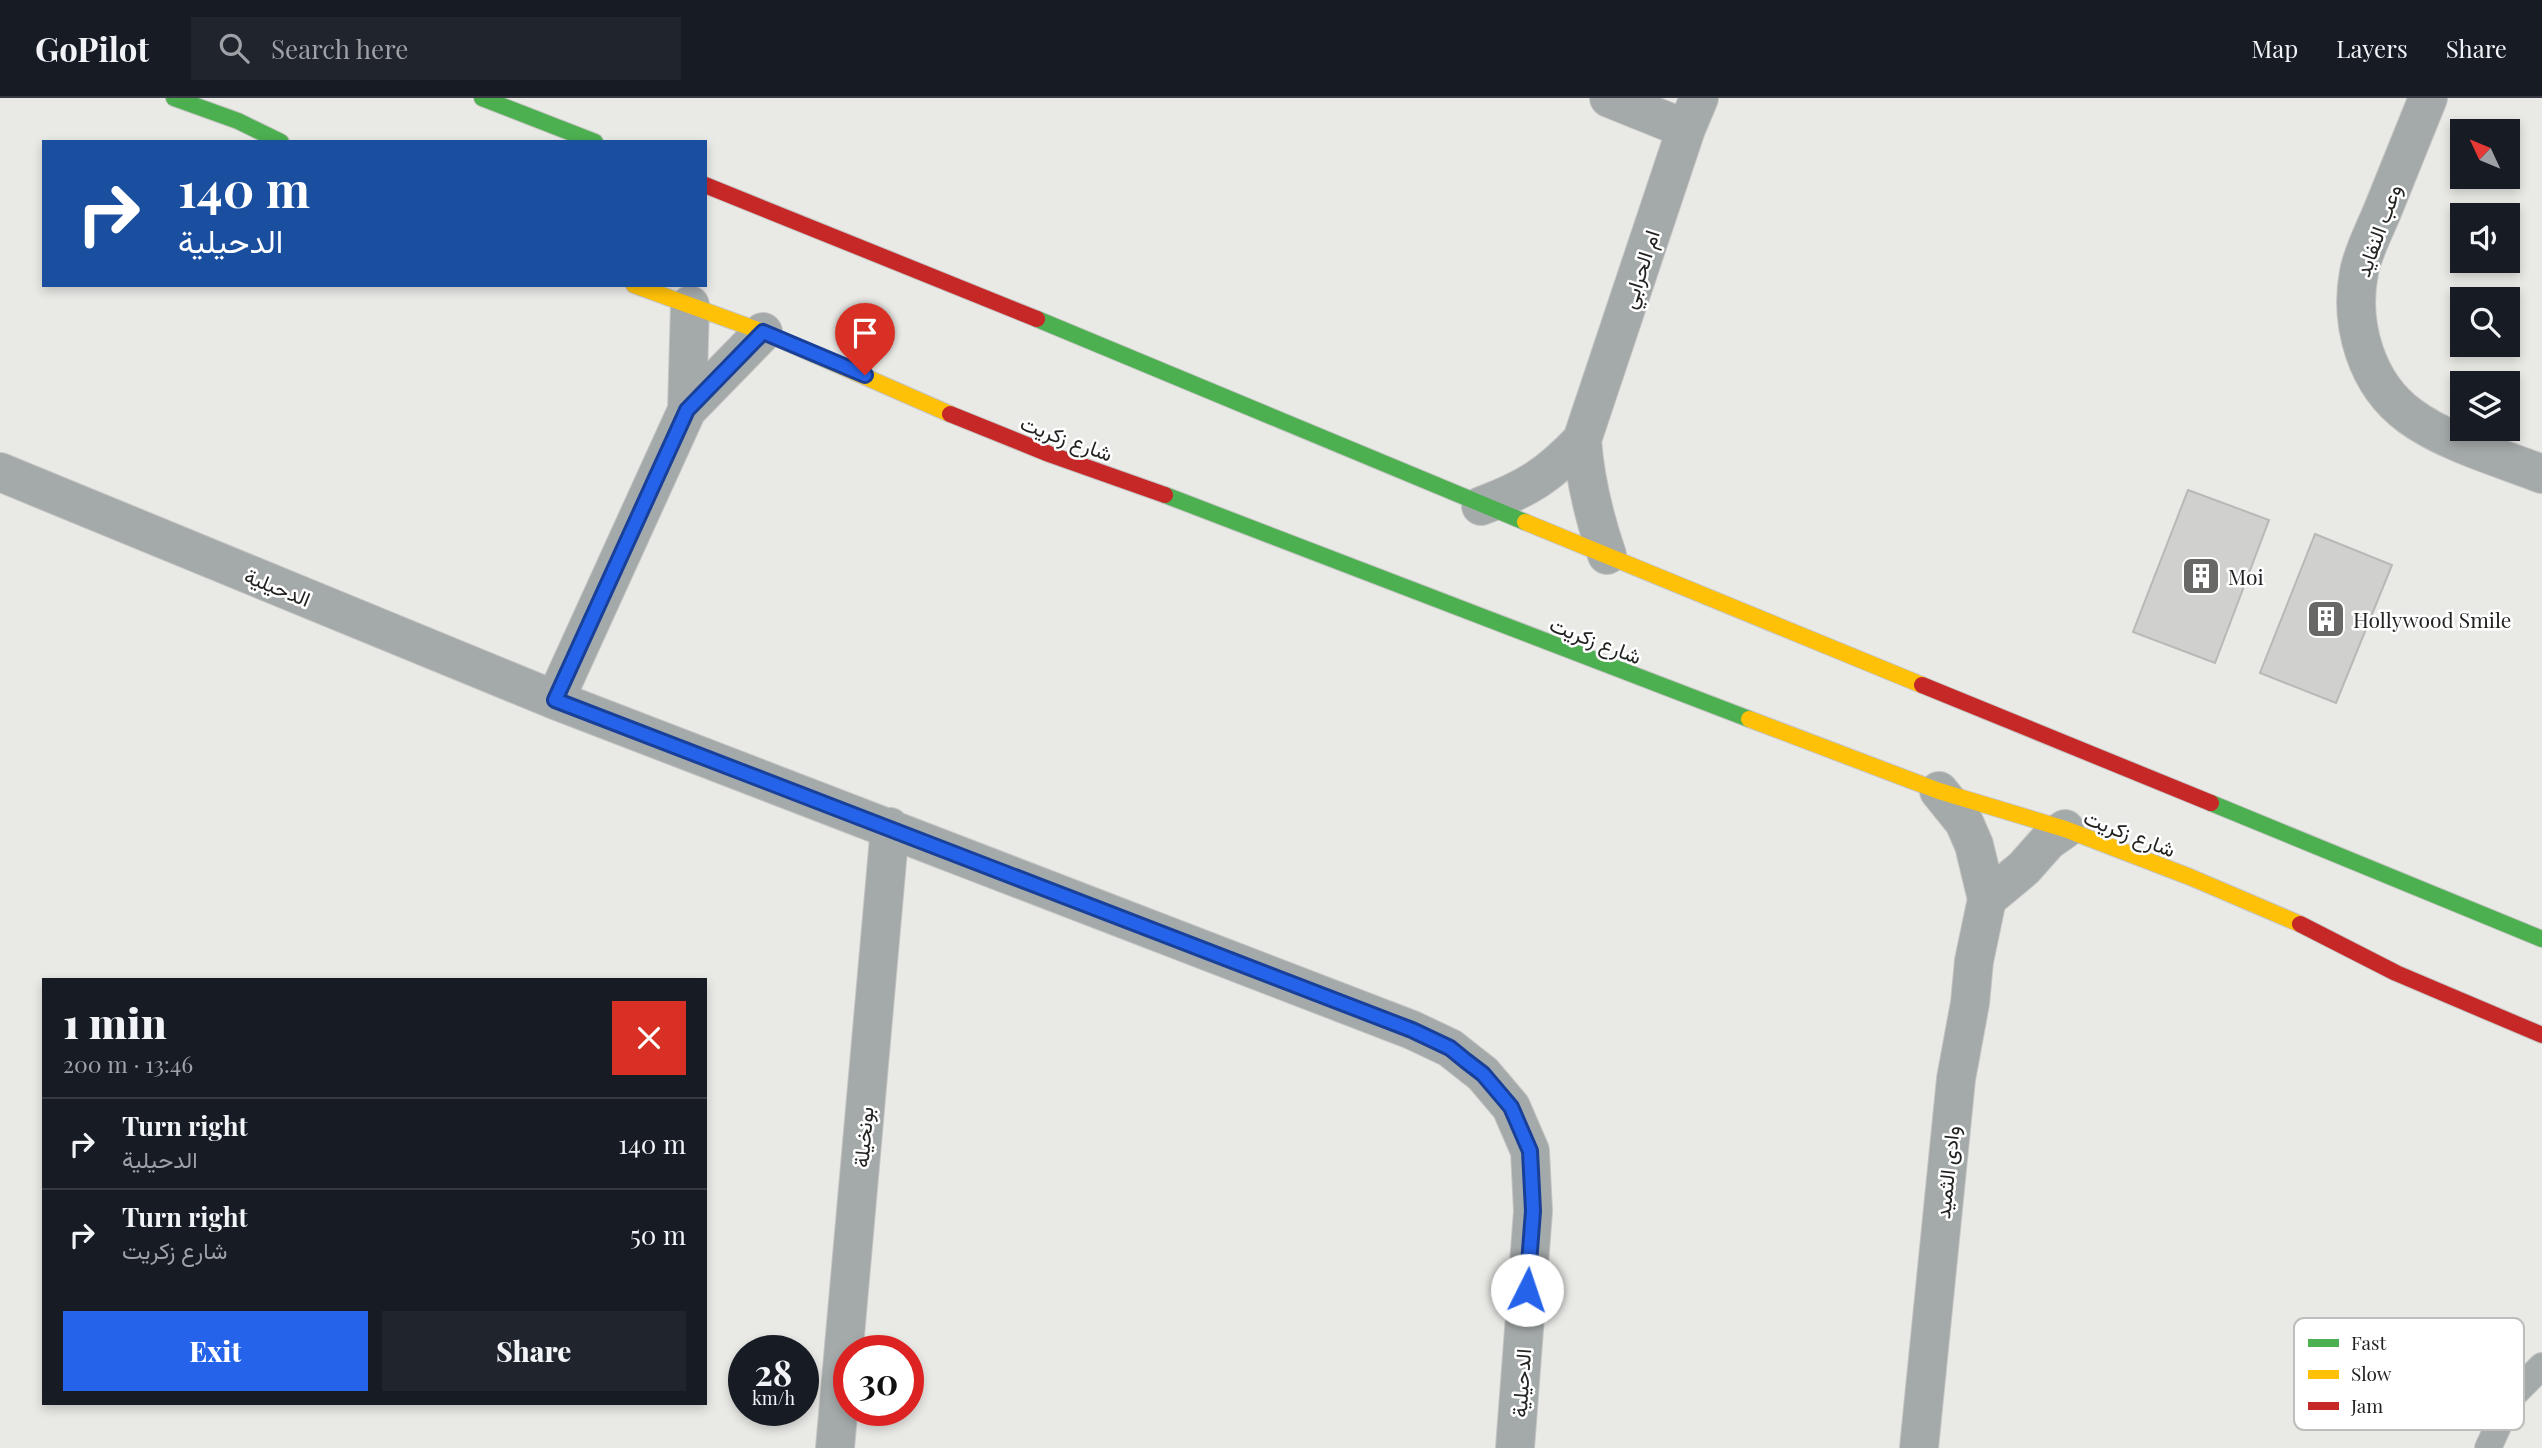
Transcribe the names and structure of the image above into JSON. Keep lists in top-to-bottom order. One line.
{"streets":{"main road":["شارع زكريت"],"street":["وعب النفايد","ام الحرابي","الدحيلية","بونخيلة","وادى الثميد"]},"crossings":[["شارع زكريت","وادى الثميد"],["الدحيلية","بونخيلة"]],"places":{"building":["Moi","Hollywood Smile"]},"legend":["Fast","Slow","Jam"],"north":"top left","page":{"header":"GoPilot","search":"Search here","nav":["Map","Layers","Share"],"turn":["140 m","الدحيلية"],"heading":["1 min","200 m · 13:46"],"list":[{"name":"Turn right","note":"الدحيلية","value":"140 m"},{"name":"Turn right","note":"شارع زكريت","value":"50 m"}],"buttons":["Exit","Share"],"speed":"28 km/h","limit":"30"}}
